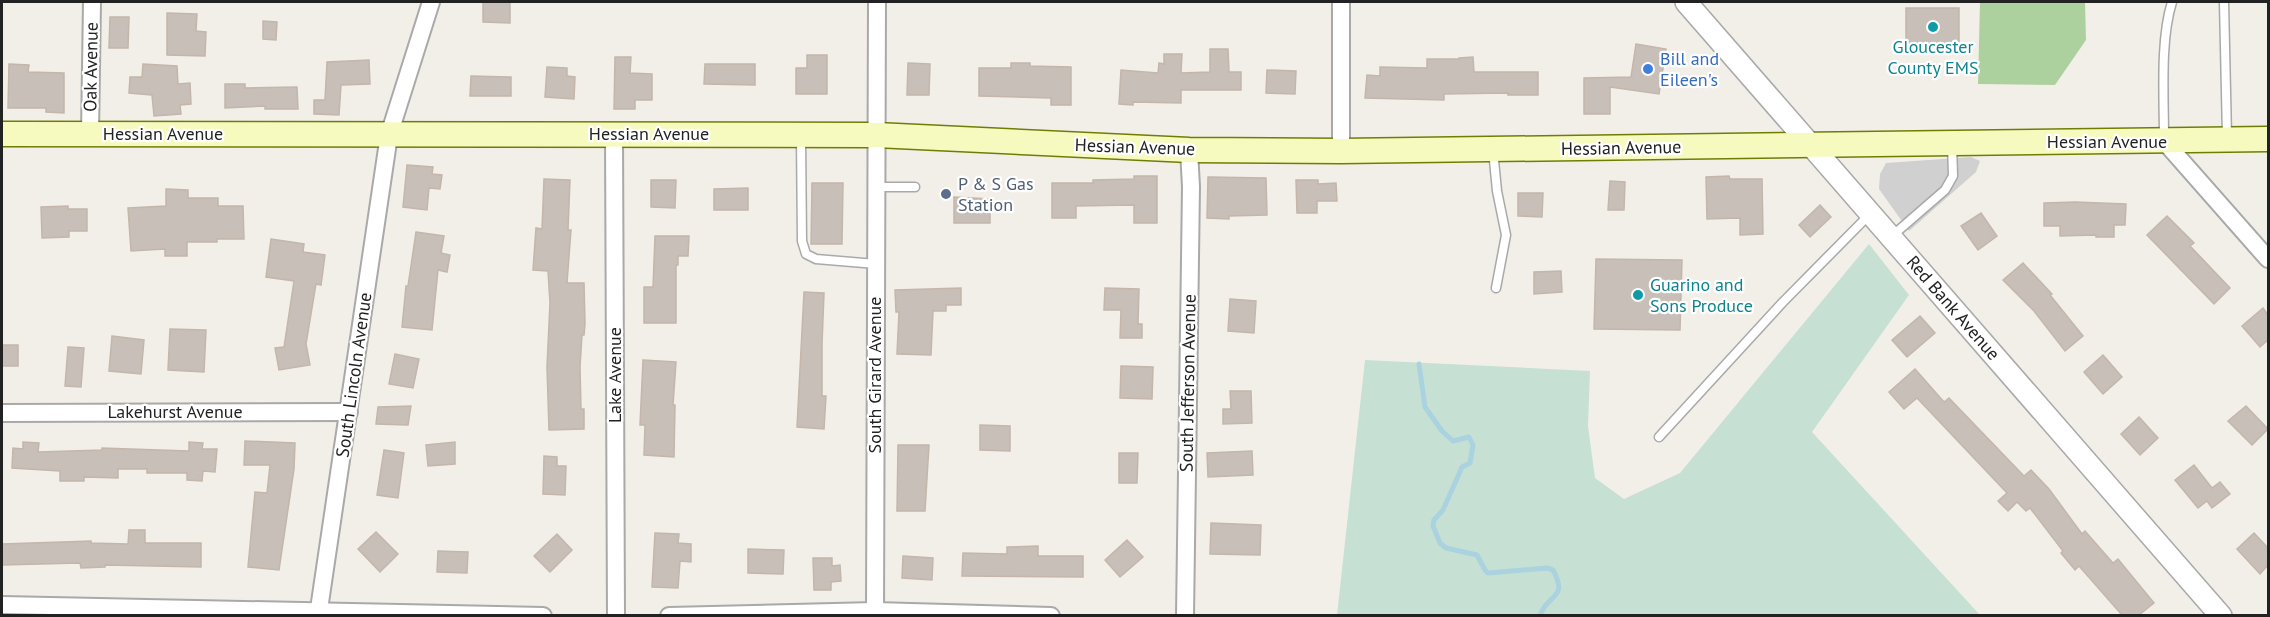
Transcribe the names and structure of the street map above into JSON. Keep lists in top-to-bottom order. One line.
{"streets":{"main road":["Hessian Avenue"],"street":["Oak Avenue","Red Bank Avenue","South Lincoln Avenue","Lake Avenue","South Girard Avenue","South Jefferson Avenue","Lakehurst Avenue"]},"crossings":[["Oak Avenue","Hessian Avenue"],["Hessian Avenue","Red Bank Avenue"],["Hessian Avenue","South Lincoln Avenue"],["Hessian Avenue","Lake Avenue"],["Hessian Avenue","South Girard Avenue"],["Hessian Avenue","South Jefferson Avenue"],["South Lincoln Avenue","Lakehurst Avenue"]],"places":["Gloucester County EMS","Bill and Eileen's","P & S Gas Station","Guarino and Sons Produce"]}
